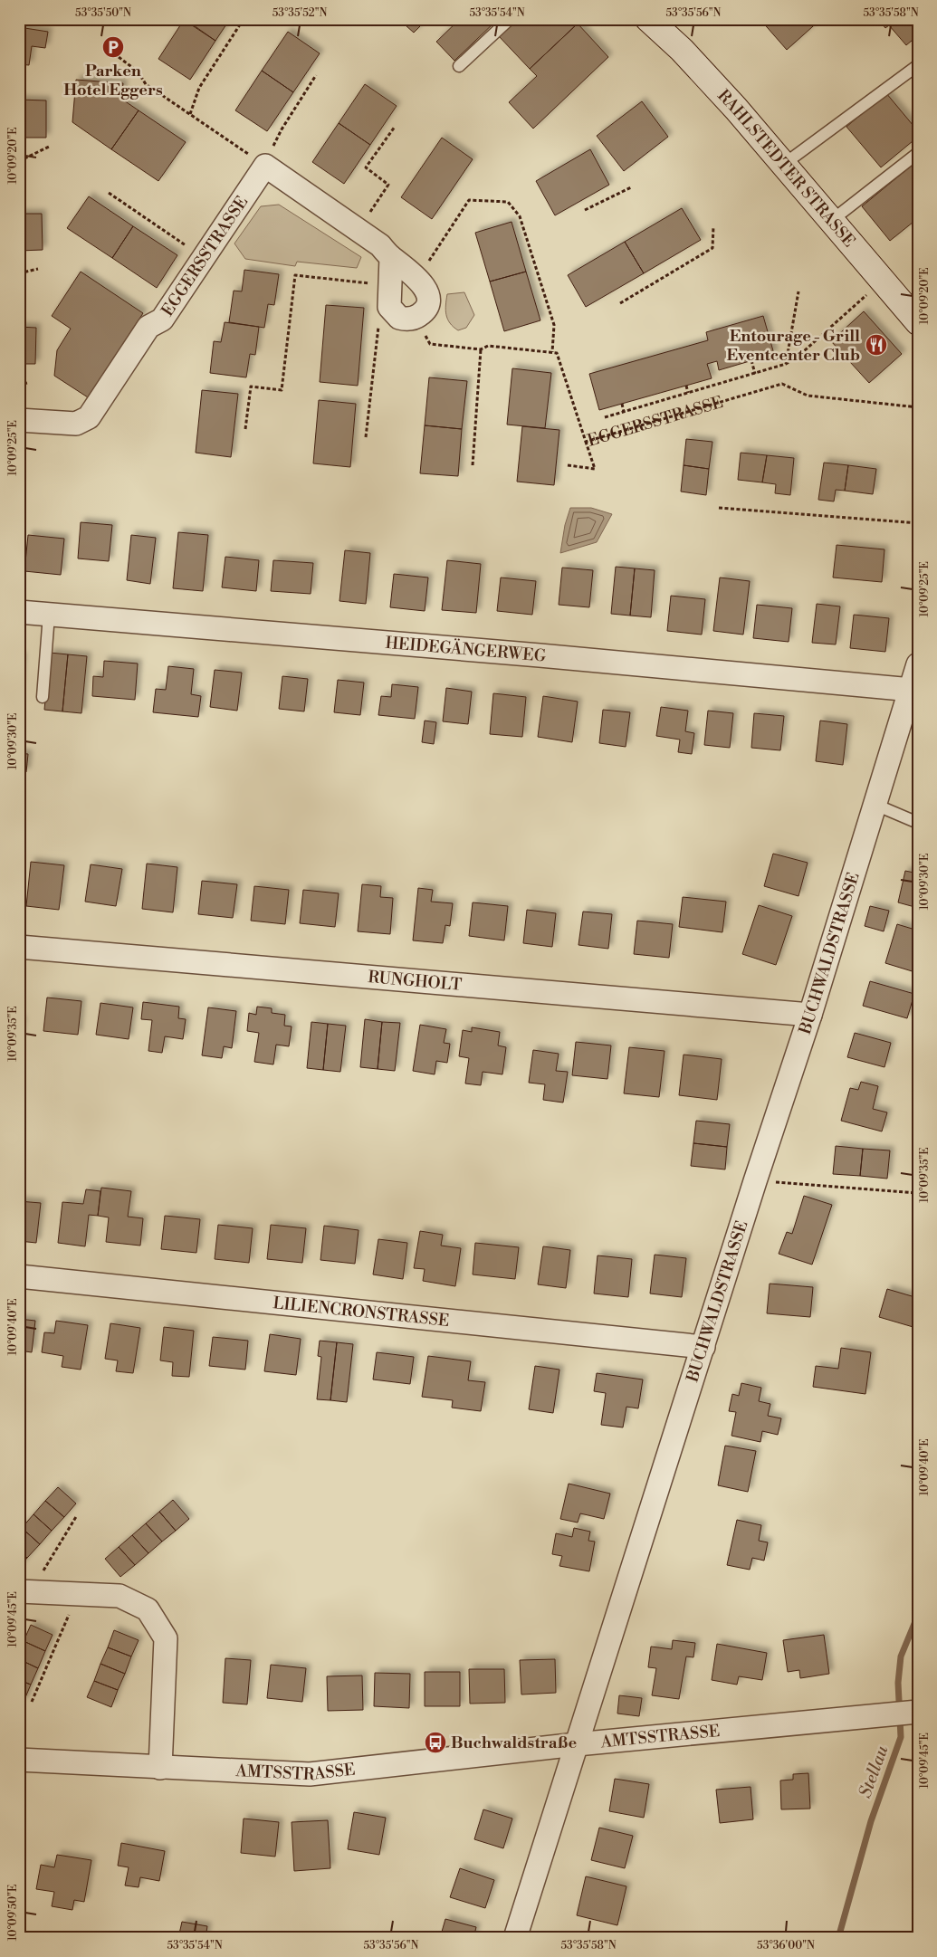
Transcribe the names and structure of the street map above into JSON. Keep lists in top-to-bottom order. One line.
{"streets":{"main road":["RAHLSTEDTER STRASSE"],"street":["EGGERSSTRASSE","HEIDEGÄNGERWEG","BUCHWALDSTRASSE","RUNGHOLT","LILIENCRONSTRASSE","AMTSSTRASSE"]},"crossings":[["HEIDEGÄNGERWEG","BUCHWALDSTRASSE"],["BUCHWALDSTRASSE","RUNGHOLT"],["BUCHWALDSTRASSE","LILIENCRONSTRASSE"],["BUCHWALDSTRASSE","AMTSSTRASSE"]],"water":["Stellau"],"places":{"parking":["Parken Hotel Eggers"],"restaurant":["Entourage - Grill Eventcenter Club"],"bus stop":["Buchwaldstraße"]},"coordinates":["53°35'50\"N","53°35'52\"N","53°35'54\"N","53°35'56\"N","53°35'58\"N","10°09'20\"E","10°09'25\"E","10°09'30\"E","10°09'35\"E","10°09'40\"E","10°09'45\"E","10°09'50\"E","53°36'00\"N"]}
